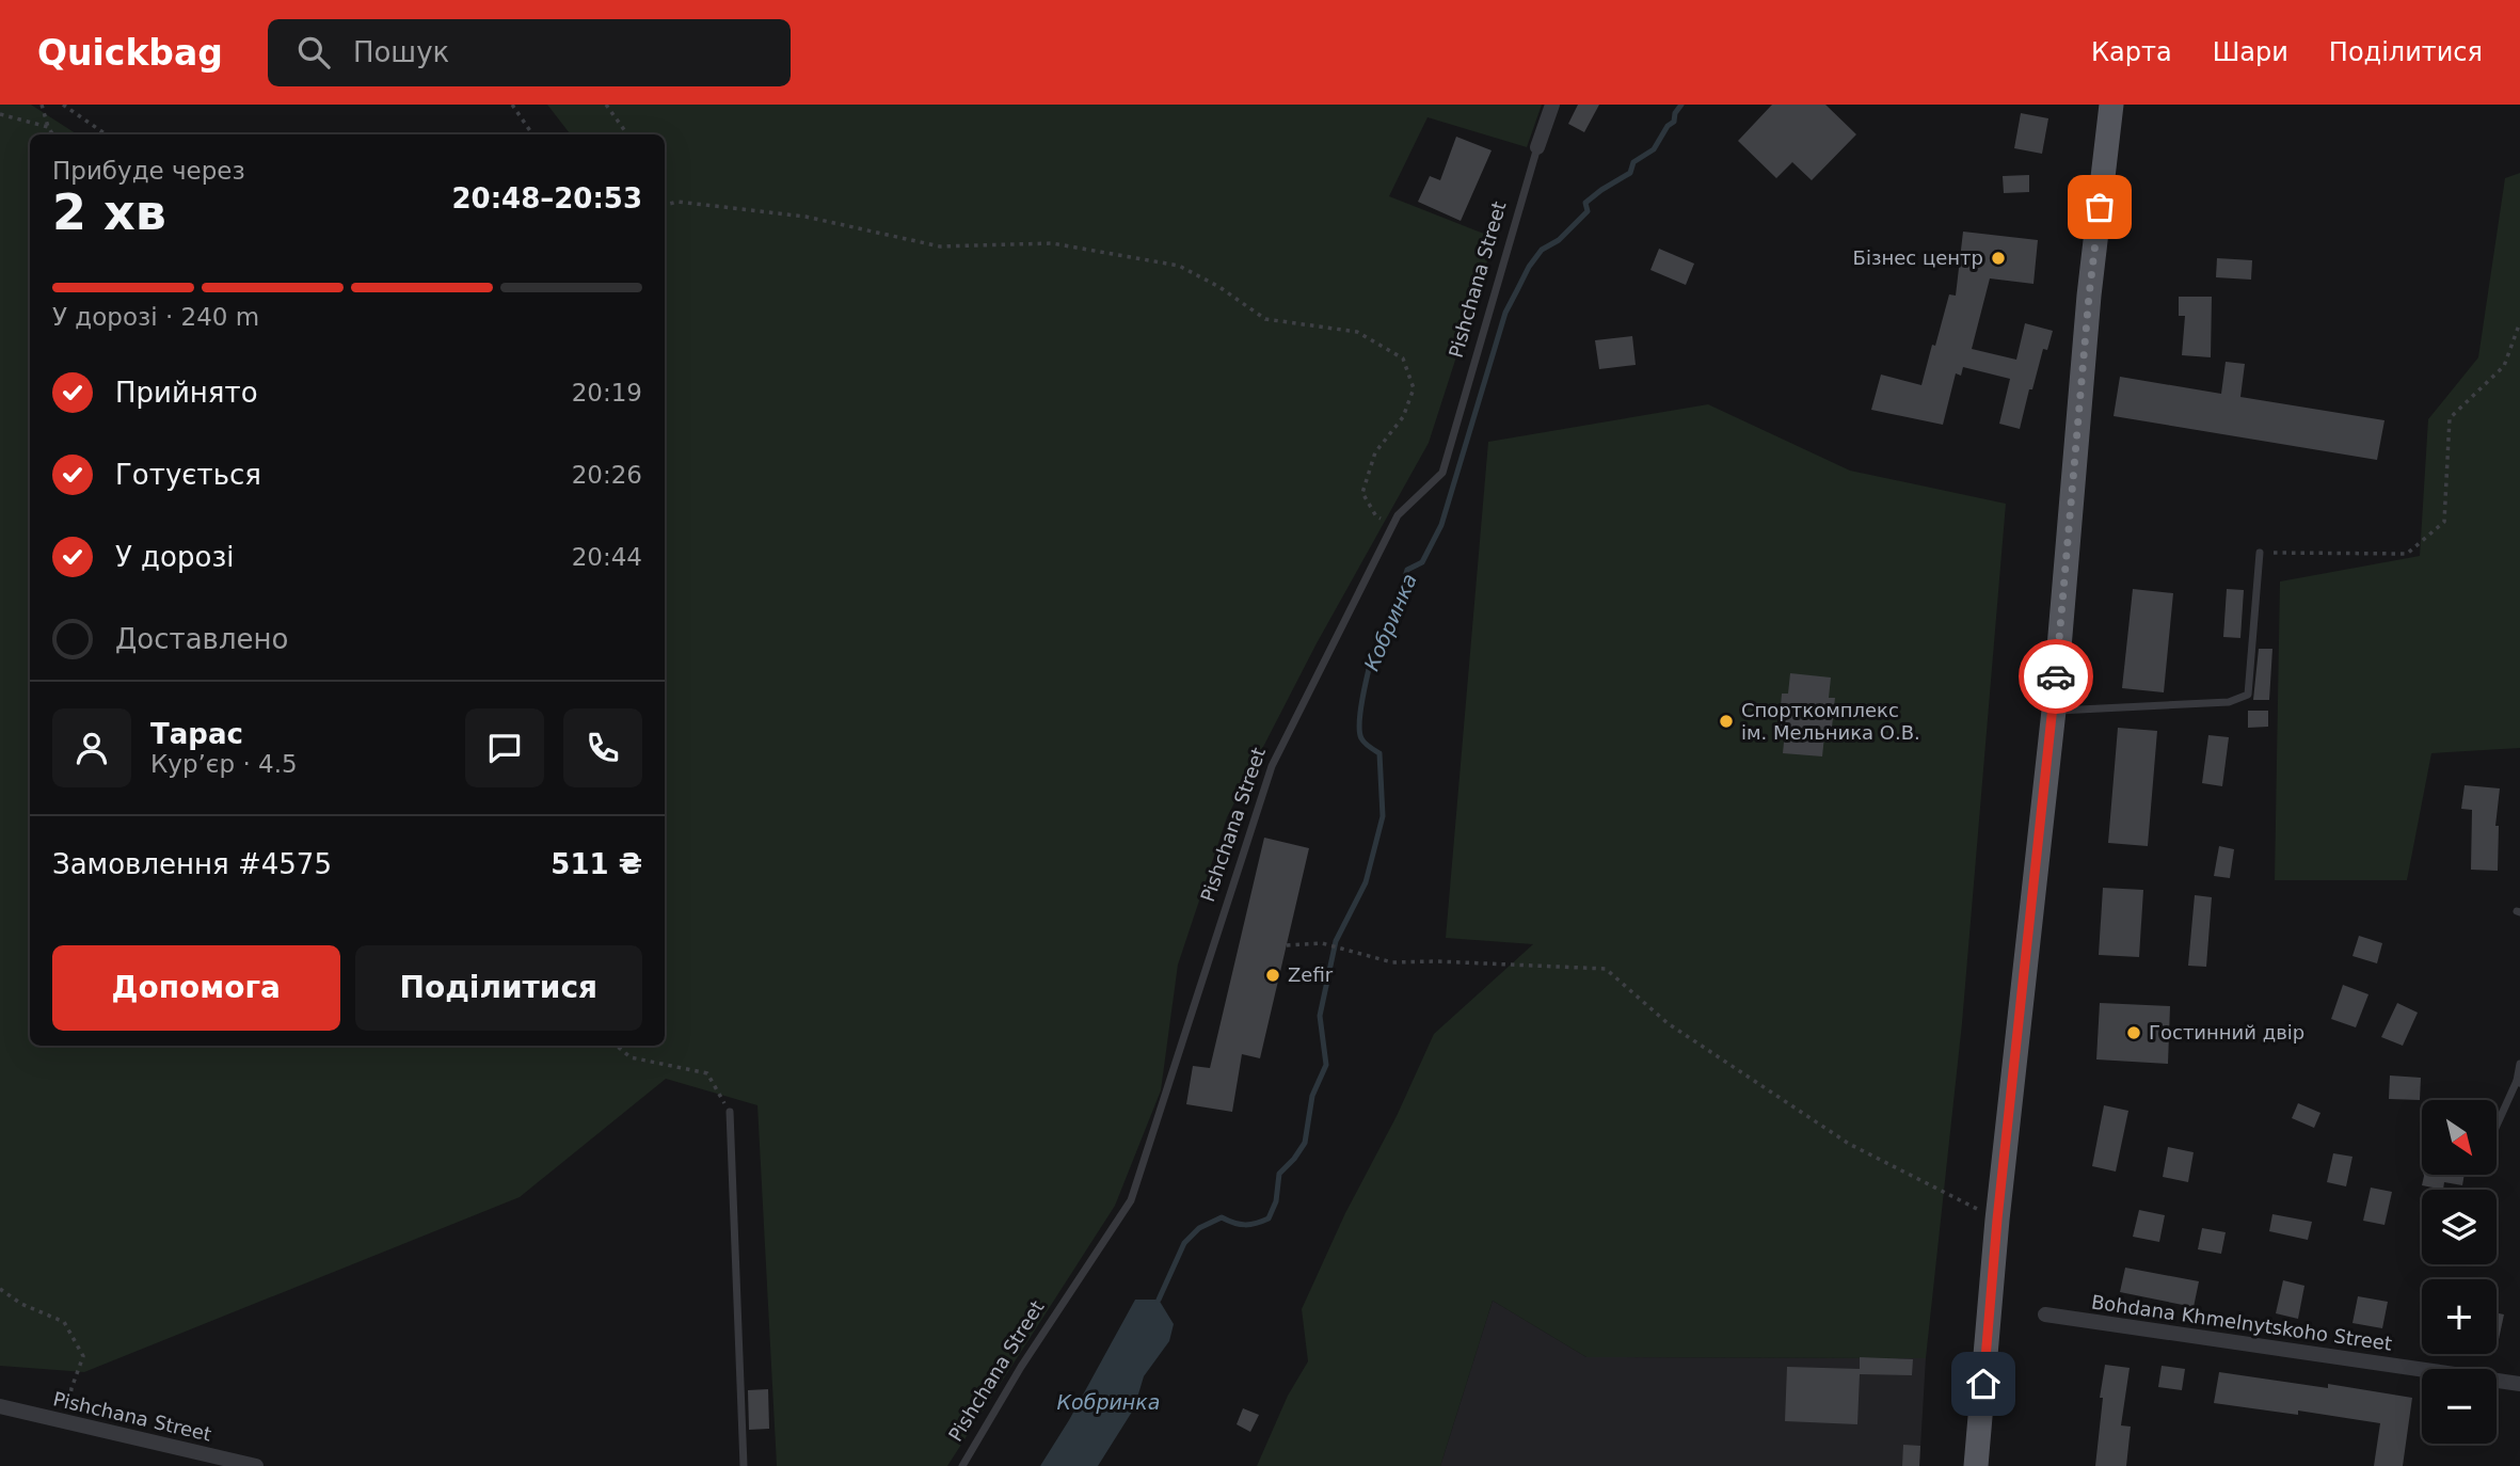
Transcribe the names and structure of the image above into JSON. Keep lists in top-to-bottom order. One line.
{"streets":{"street":["Pishchana Street","Bohdana Khmelnytskoho Street"]},"water":["Кобринка"],"places":["Бізнес центр","Спорткомплекс ім. Мельника О.В.","Zefir","Гостинний двір"],"north":"bottom right","page":{"header":"Quickbag","search":"Пошук","nav":["Карта","Шари","Поділитися"],"heading":["2 хв","Прибуде через","20:48–20:53"],"panel":["Тарас","Кур’єр · 4.5","Замовлення #4575","511 ₴"],"bar":"У дорозі · 240 m","list":[["Прийнято","20:19"],["Готується","20:26"],["У дорозі","20:44"],"Доставлено"],"buttons":["Допомога","Поділитися"],"map_buttons":["+","−"]}}
